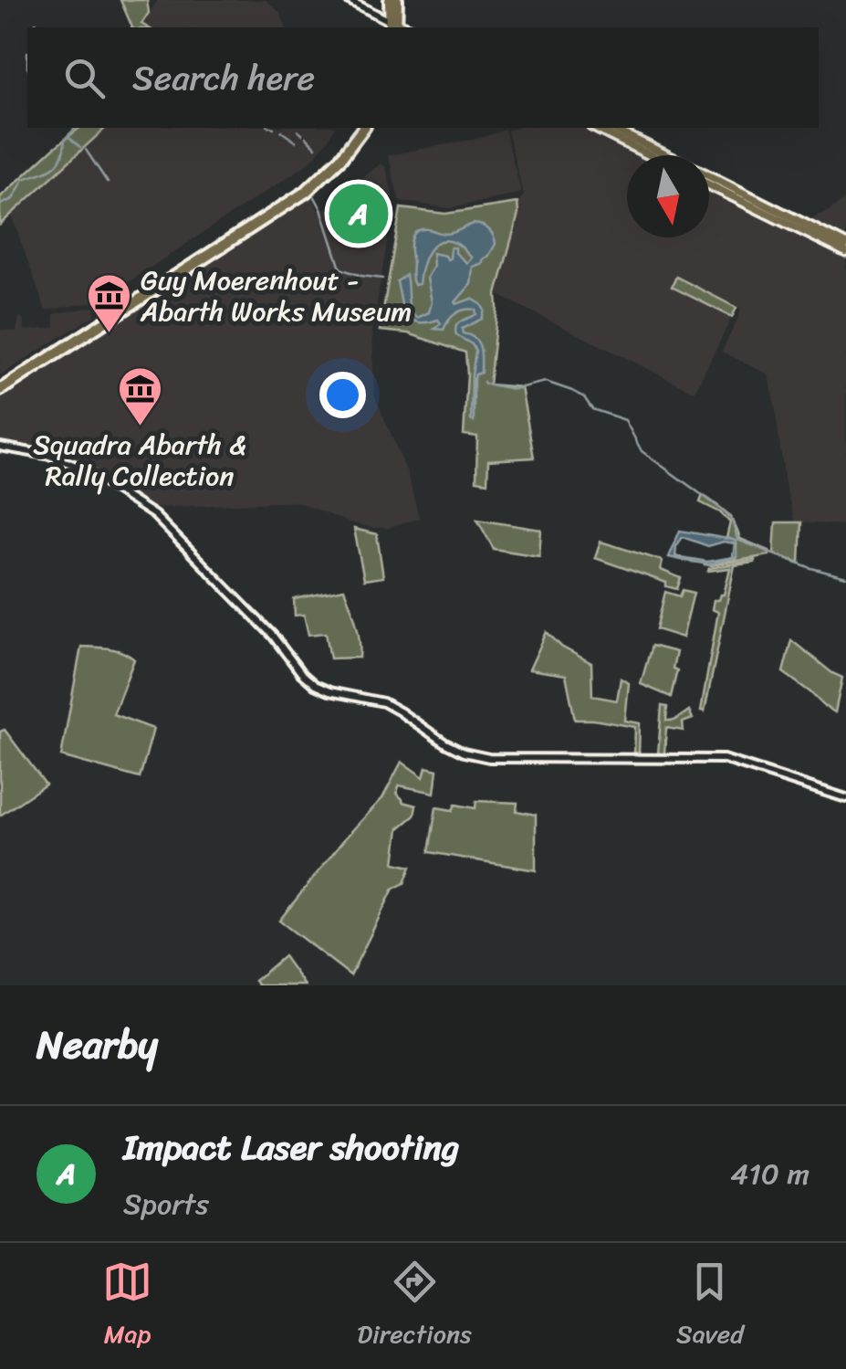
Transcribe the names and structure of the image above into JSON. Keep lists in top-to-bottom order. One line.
{"places":{"museum":["Guy Moerenhout - Abarth Works Museum","Squadra Abarth & Rally Collection"]},"north":"bottom","page":{"search":"Search here","pins":"A","heading":"Nearby","list":[{"mark":"A","name":"Impact Laser shooting","note":"Sports","value":"410 m"}],"nav":["Map","Directions","Saved"]}}
